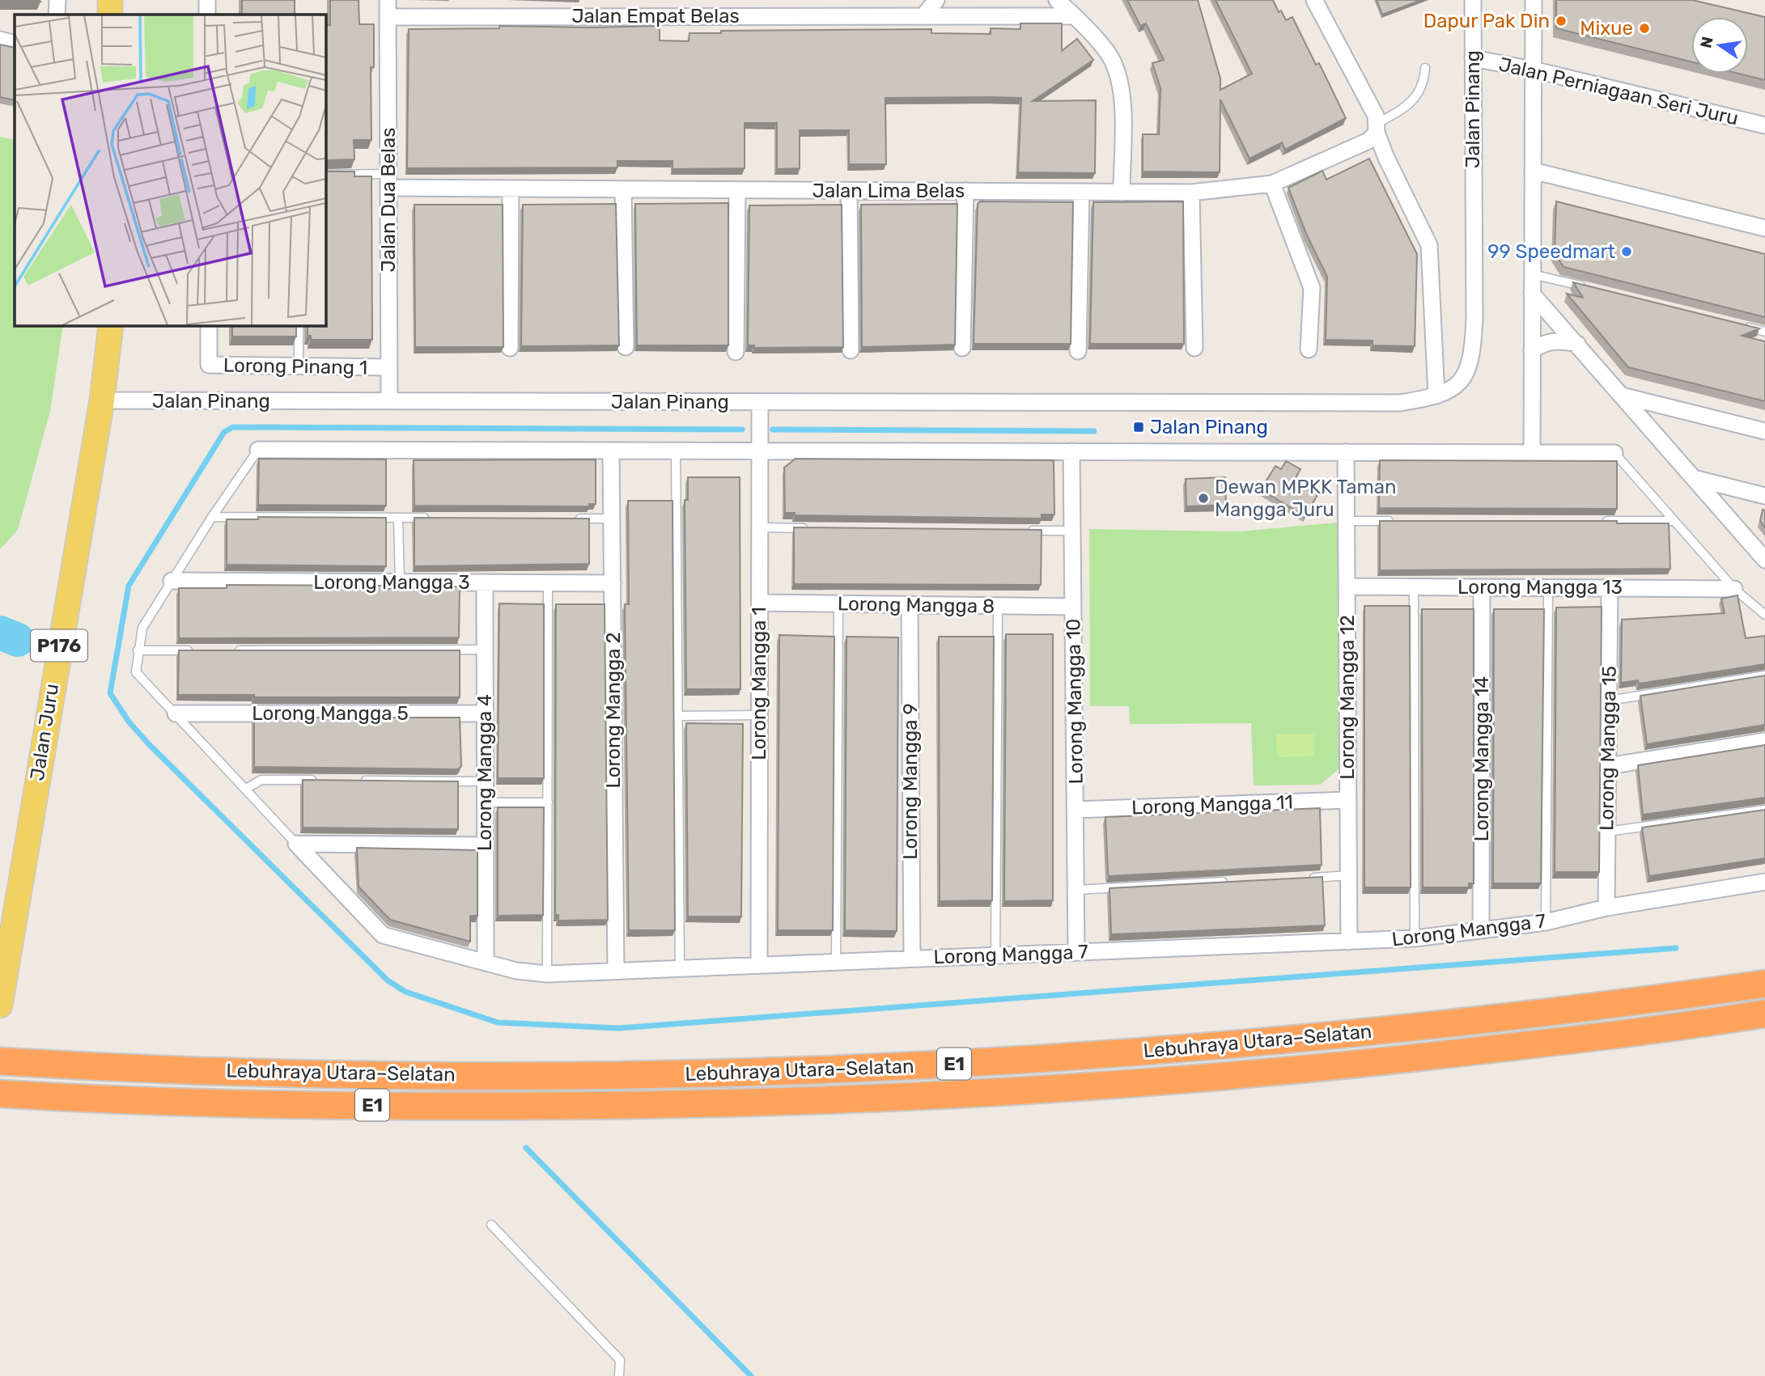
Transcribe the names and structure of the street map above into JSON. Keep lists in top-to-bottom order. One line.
{"streets":{"highway":["Lebuhraya Utara–Selatan","E1"],"main road":["P176","Jalan Juru"],"street":["Jalan Empat Belas","Jalan Perniagaan Seri Juru","Jalan Pinang","Jalan Lima Belas","Jalan Dua Belas","Lorong Pinang 1","Lorong Mangga 3","Lorong Mangga 13","Lorong Mangga 8","Lorong Mangga 1","Lorong Mangga 12","Lorong Mangga 10","Lorong Mangga 2","Lorong Mangga 5","Lorong Mangga 15","Lorong Mangga 14","Lorong Mangga 4","Lorong Mangga 9","Lorong Mangga 11","Lorong Mangga 7"]},"crossings":[["Jalan Empat Belas","Jalan Dua Belas"],["Jalan Perniagaan Seri Juru","Jalan Pinang"],["Jalan Pinang","Jalan Dua Belas"],["Jalan Pinang","Lorong Mangga 1"],["Jalan Pinang","Jalan Juru"],["Jalan Lima Belas","Jalan Dua Belas"],["Jalan Dua Belas","Lorong Pinang 1"],["Lorong Mangga 3","Lorong Mangga 2"],["Lorong Mangga 3","Lorong Mangga 4"],["Lorong Mangga 13","Lorong Mangga 12"],["Lorong Mangga 13","Lorong Mangga 15"],["Lorong Mangga 13","Lorong Mangga 14"],["Lorong Mangga 8","Lorong Mangga 1"],["Lorong Mangga 8","Lorong Mangga 10"],["Lorong Mangga 8","Lorong Mangga 9"],["Lorong Mangga 1","Lorong Mangga 7"],["Lorong Mangga 12","Lorong Mangga 11"],["Lorong Mangga 12","Lorong Mangga 7"],["Lorong Mangga 10","Lorong Mangga 11"],["Lorong Mangga 10","Lorong Mangga 7"],["Lorong Mangga 2","Lorong Mangga 7"],["Lorong Mangga 5","Lorong Mangga 4"],["Lorong Mangga 15","Lorong Mangga 7"],["Lorong Mangga 14","Lorong Mangga 7"],["Lorong Mangga 4","Lorong Mangga 7"],["Lorong Mangga 9","Lorong Mangga 7"]],"places":{"other":["Dapur Pak Din","Mixue","99 Speedmart","Dewan MPKK Taman Mangga Juru"],"transit":["Jalan Pinang"]},"north":"left"}
